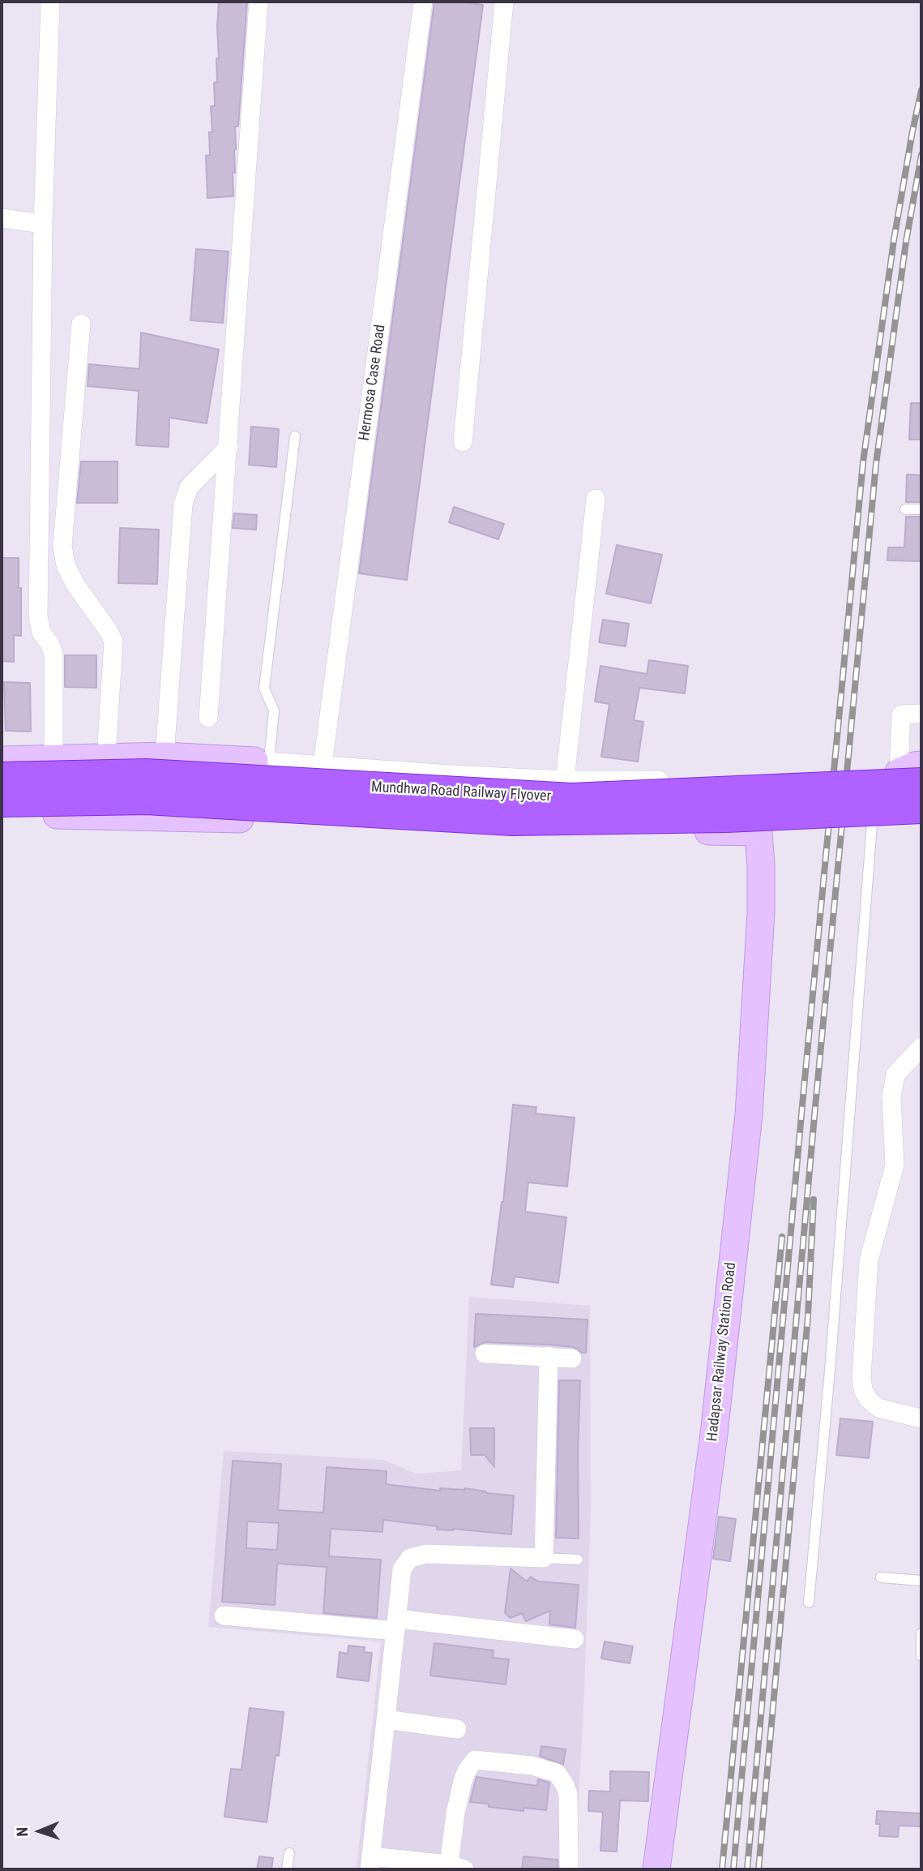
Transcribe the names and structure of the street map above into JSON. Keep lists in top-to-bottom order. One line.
{"streets":{"highway":["Mundhwa Road Railway Flyover"],"street":["Hermosa Case Road","Hadapsar Railway Station Road"]},"north":"left"}
